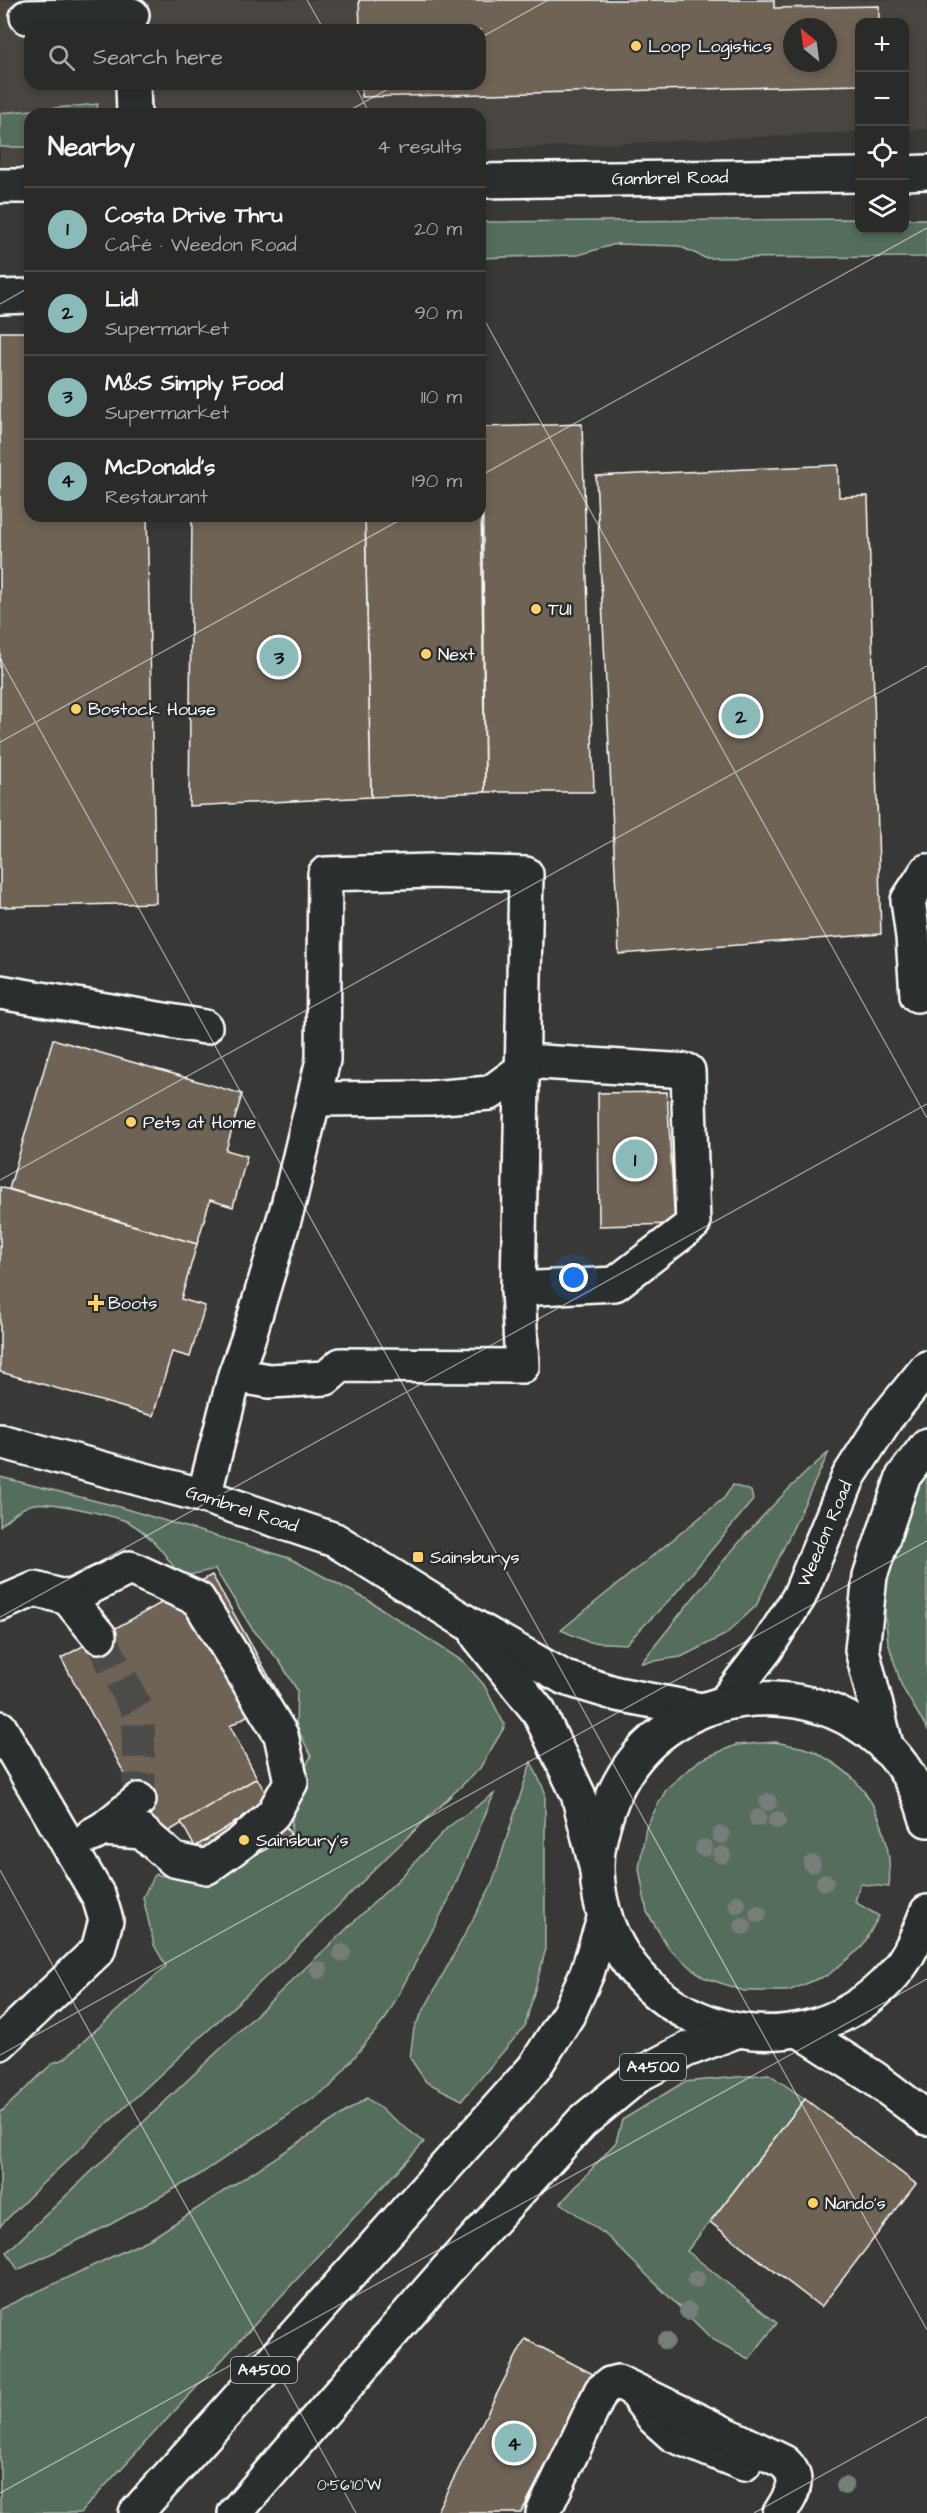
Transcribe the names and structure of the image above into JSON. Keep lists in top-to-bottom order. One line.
{"streets":{"main road":["Gambrel Road","Weedon Road","A4500"]},"crossings":[["Gambrel Road","Weedon Road"]],"places":{"other":["Loop Logistics","TUI","Next","Bostock House","Pets at Home","Sainsbury's","Nando's"],"health":["Boots"],"transit":["Sainsburys"]},"north":"top left","page":{"map_buttons":["+","−"],"search":"Search here","heading":["Nearby","4 results"],"list":[{"mark":"1","name":"Costa Drive Thru","note":"Café · Weedon Road","value":"20 m"},{"mark":"2","name":"Lidl","note":"Supermarket","value":"90 m"},{"mark":"3","name":"M&S Simply Food","note":"Supermarket","value":"110 m"},{"mark":"4","name":"McDonald's","note":"Restaurant","value":"190 m"}],"pins":["3","2","1","4"]},"coordinates":["0°56'10\"W"]}
